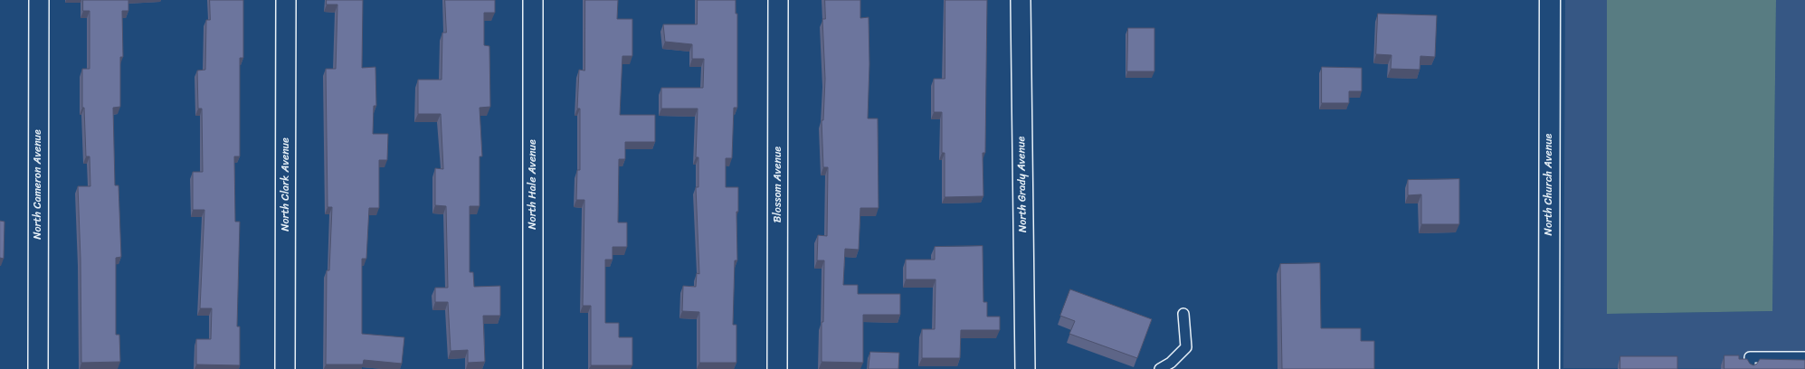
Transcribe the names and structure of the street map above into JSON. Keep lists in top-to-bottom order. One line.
{"streets":{"street":["North Cameron Avenue","North Clark Avenue","North Hale Avenue","Blossom Avenue","North Grady Avenue","North Church Avenue"]}}
